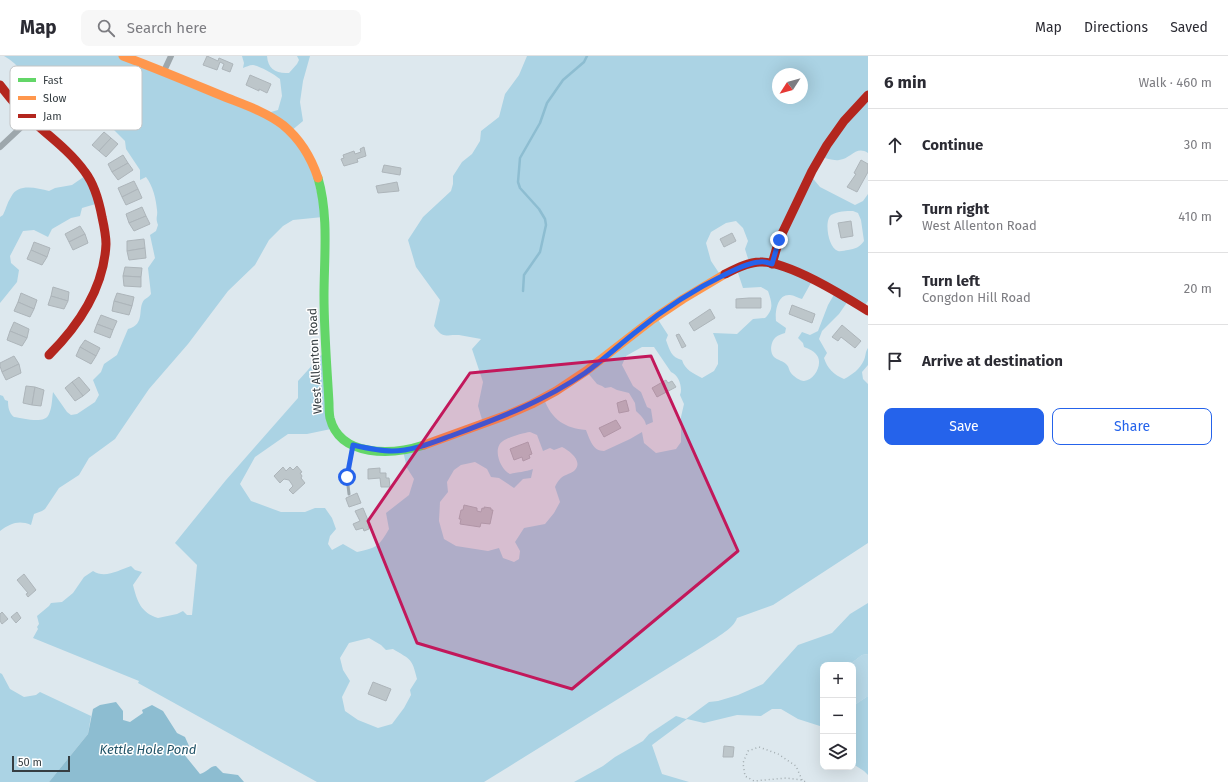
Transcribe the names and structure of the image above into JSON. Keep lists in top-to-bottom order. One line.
{"streets":{"street":["West Allenton Road"]},"water":["Kettle Hole Pond"],"legend":["Fast","Slow","Jam"],"scale_bar":"50 m","north":"bottom left","page":{"header":"Map","search":"Search here","nav":["Map","Directions","Saved"],"heading":["6 min","Walk · 460 m"],"list":[["Continue","30 m"],["Turn right","West Allenton Road","410 m"],["Turn left","Congdon Hill Road","20 m"],"Arrive at destination"],"buttons":["Save","Share"],"map_buttons":["+","−"],"scale":"50 m"}}
